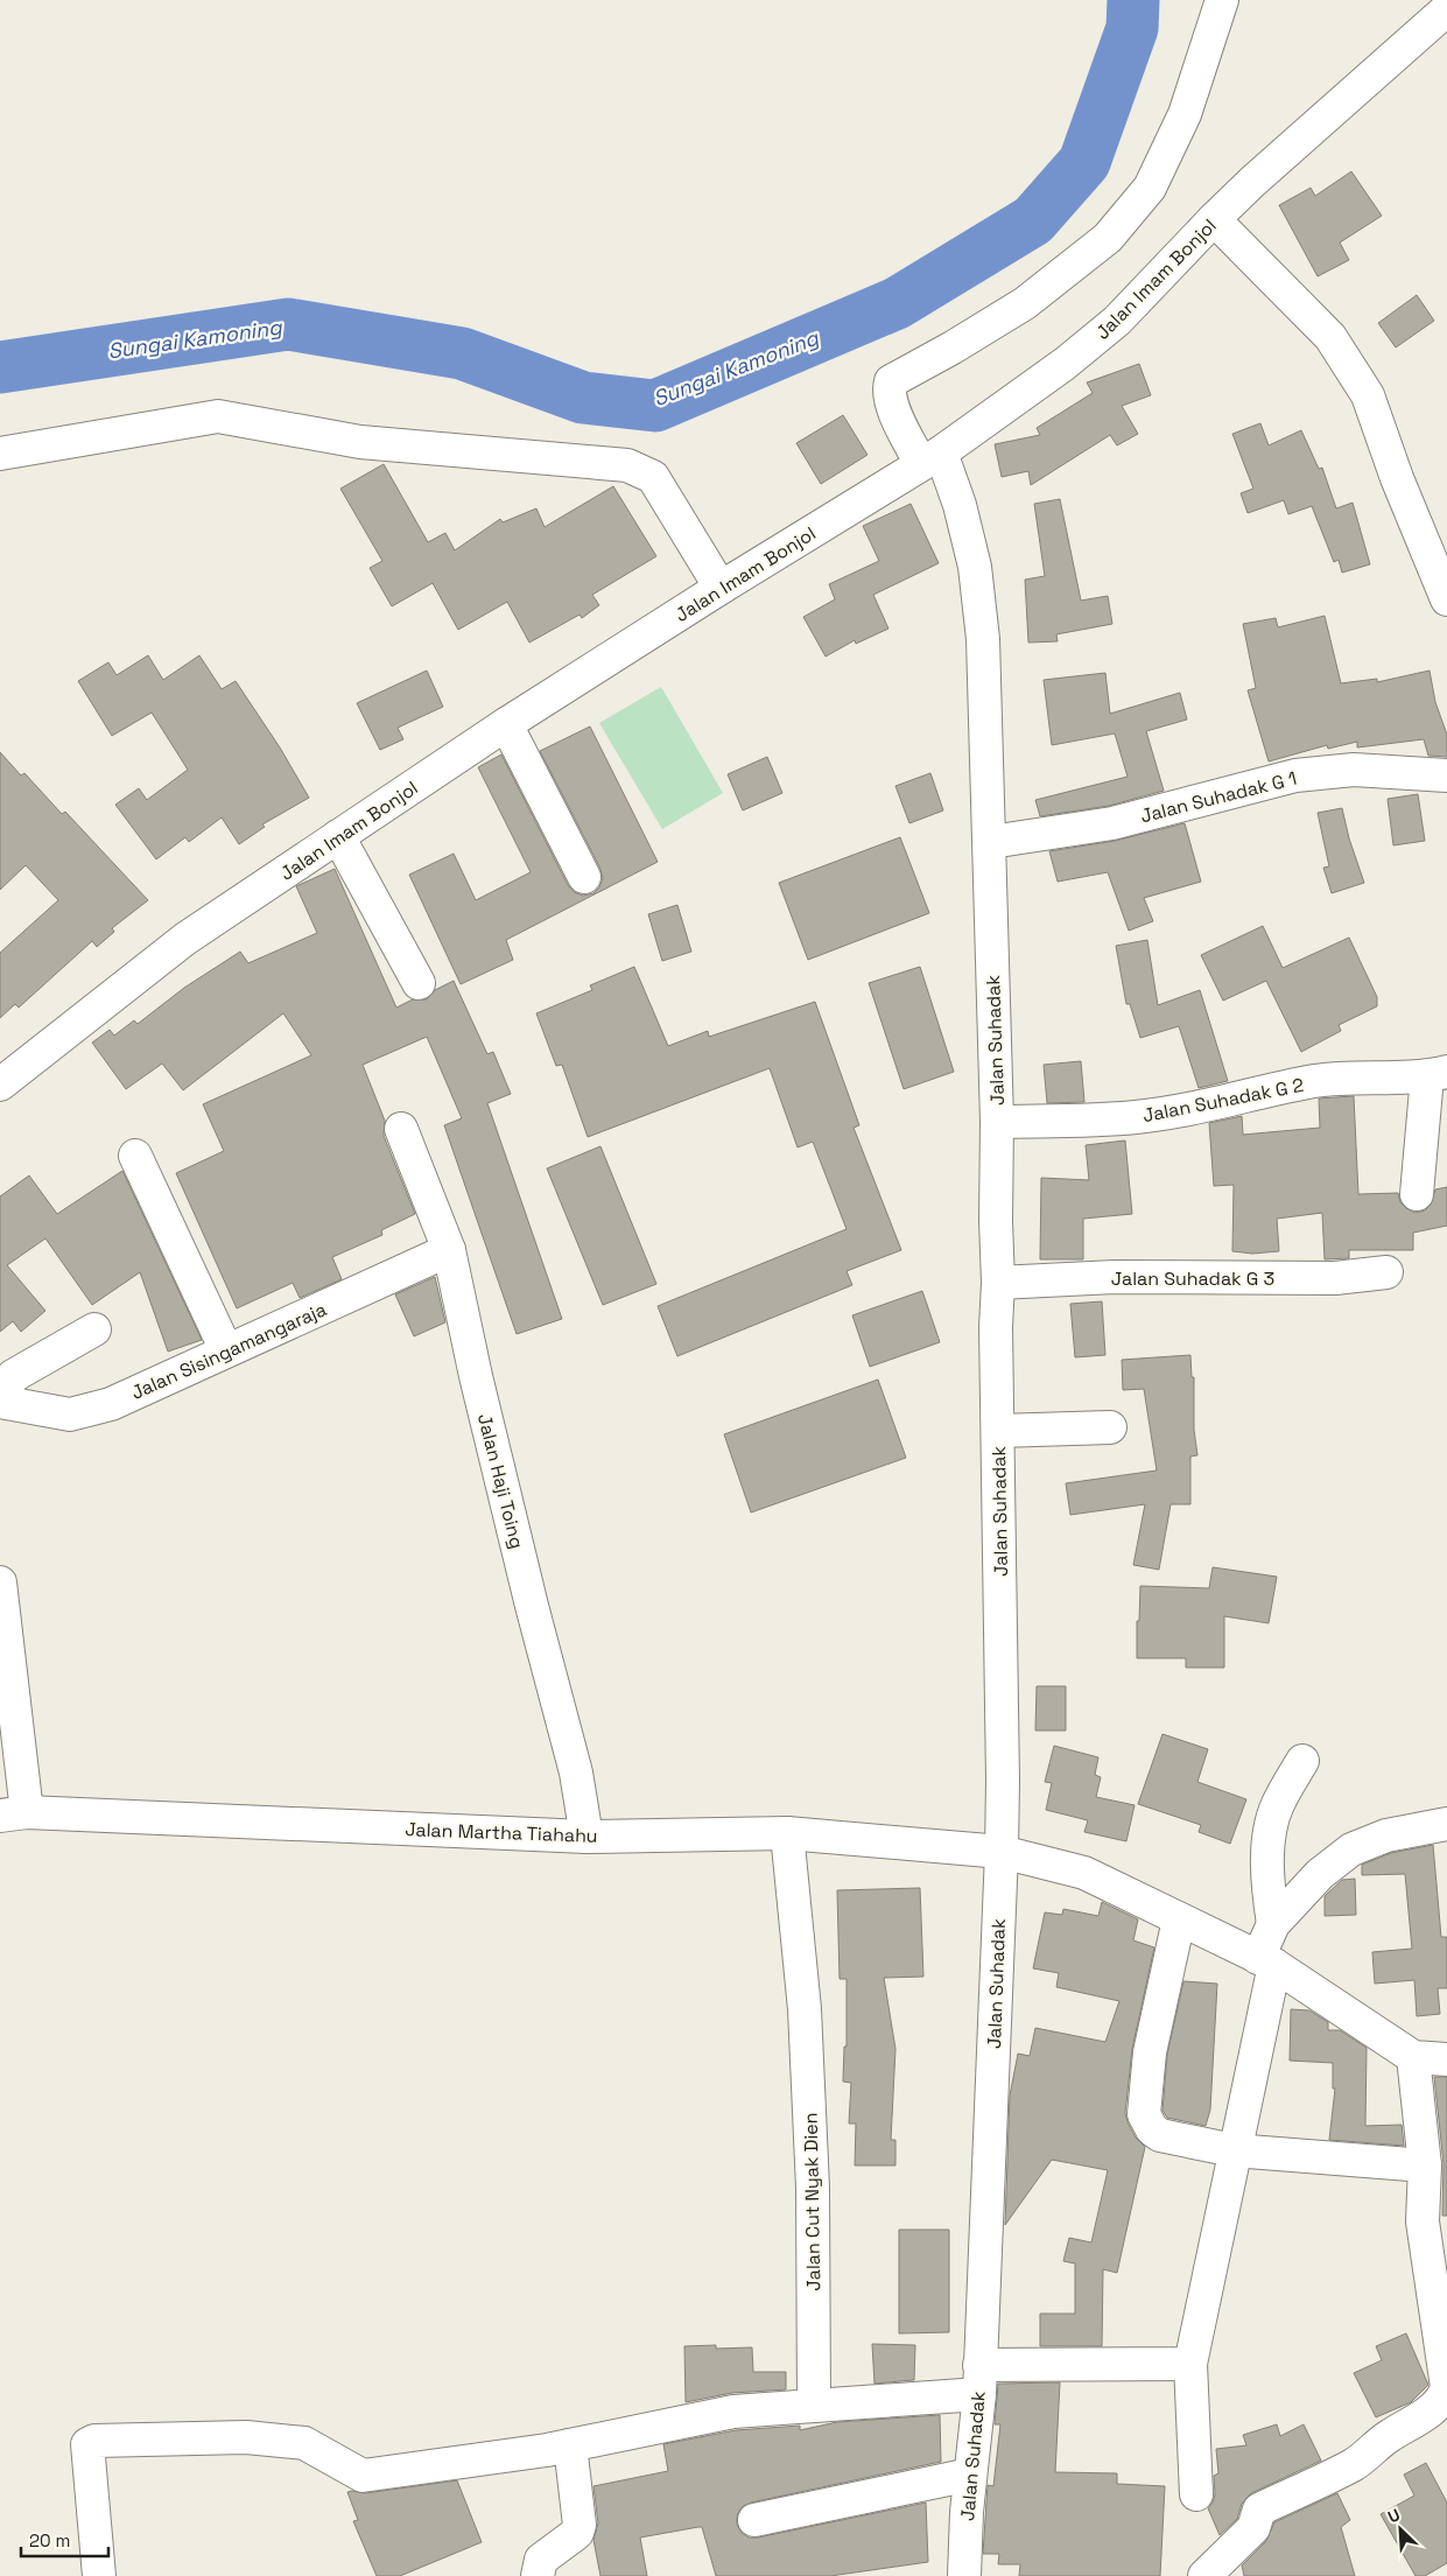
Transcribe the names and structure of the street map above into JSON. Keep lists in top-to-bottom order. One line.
{"streets":{"street":["Jalan Imam Bonjol","Jalan Suhadak G 1","Jalan Suhadak","Jalan Suhadak G 2","Jalan Suhadak G 3","Jalan Sisingamangaraja","Jalan Haji Toing","Jalan Martha Tiahahu","Jalan Cut Nyak Dien"]},"crossings":[["Jalan Imam Bonjol","Jalan Suhadak"],["Jalan Suhadak G 1","Jalan Suhadak"],["Jalan Suhadak","Jalan Suhadak G 2"],["Jalan Suhadak","Jalan Suhadak G 3"],["Jalan Suhadak","Jalan Martha Tiahahu"],["Jalan Sisingamangaraja","Jalan Haji Toing"],["Jalan Haji Toing","Jalan Martha Tiahahu"],["Jalan Martha Tiahahu","Jalan Cut Nyak Dien"]],"water":["Sungai Kamoning"],"scale_bar":"20 m","north":"top left"}
